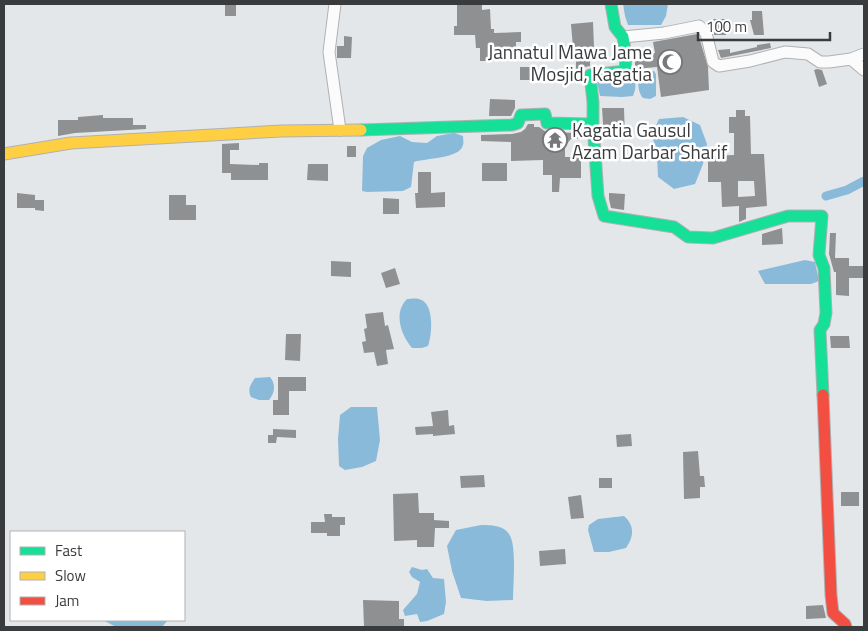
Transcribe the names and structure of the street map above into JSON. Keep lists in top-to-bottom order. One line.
{"places":{"mosque":["Jannatul Mawa Jame Mosjid, Kagatia"],"temple":["Kagatia Gausul Azam Darbar Sharif"]},"legend":["Fast","Slow","Jam"],"scale_bar":"100 m"}
